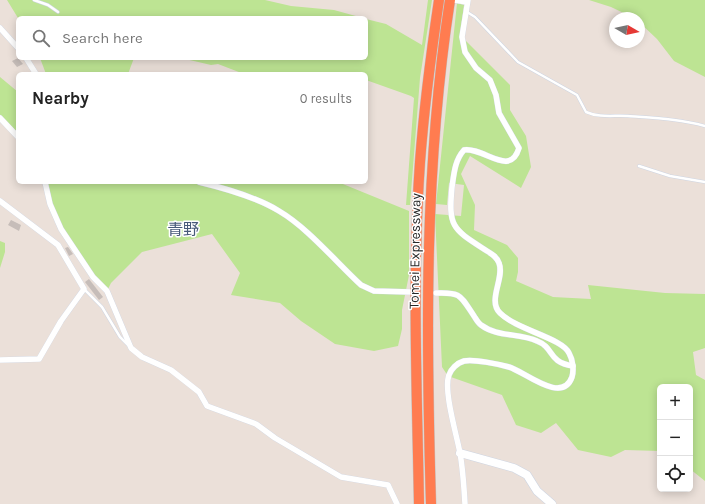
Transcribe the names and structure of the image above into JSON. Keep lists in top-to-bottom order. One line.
{"streets":{"highway":["Tomei Expressway"]},"districts":["青野"],"north":"right","page":{"search":"Search here","heading":["Nearby","0 results"],"map_buttons":["+","−"]}}
